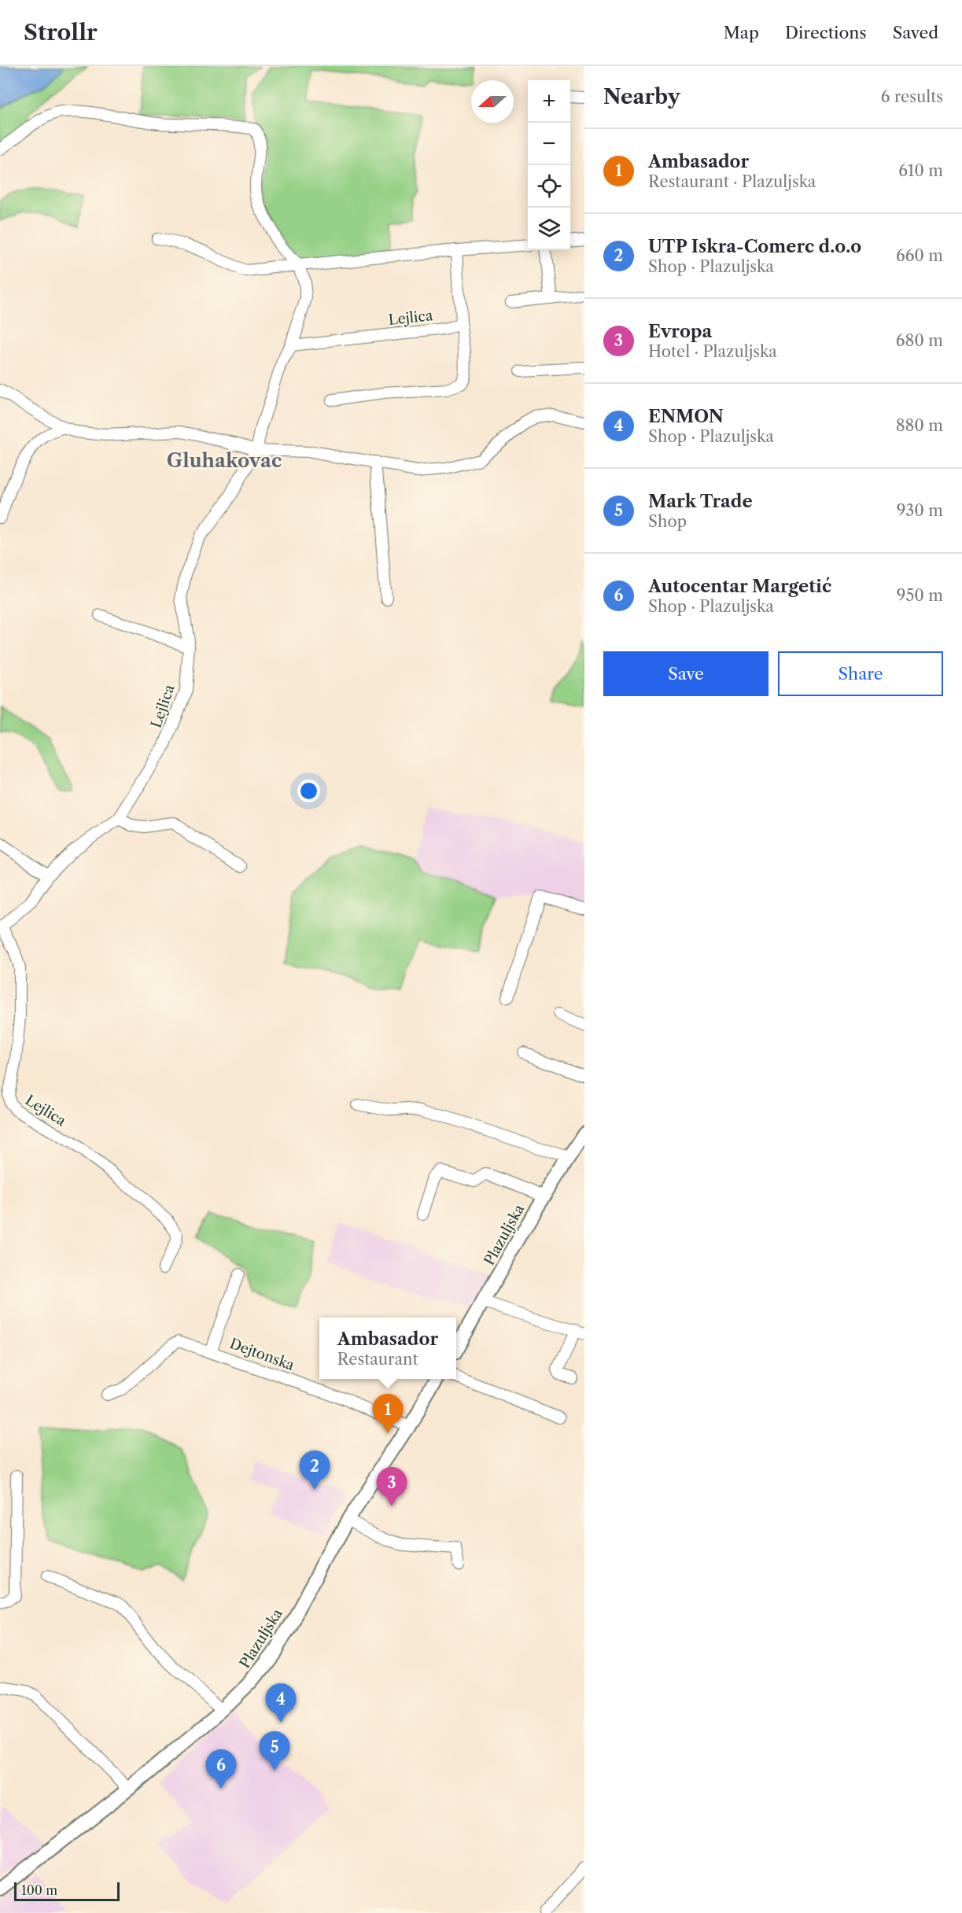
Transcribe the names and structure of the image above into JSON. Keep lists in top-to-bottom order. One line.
{"streets":{"main road":["Plazuljska"],"street":["Lejlica","Dejtonska"]},"crossings":[["Plazuljska","Dejtonska"]],"districts":["Gluhakovac"],"scale_bar":"100 m","north":"left","page":{"header":"Strollr","nav":["Map","Directions","Saved"],"heading":["Nearby","6 results"],"map_buttons":["+","−"],"list":[{"mark":"1","name":"Ambasador","note":"Restaurant · Plazuljska","value":"610 m"},{"mark":"2","name":"UTP Iskra-Comerc d.o.o","note":"Shop · Plazuljska","value":"660 m"},{"mark":"3","name":"Evropa","note":"Hotel · Plazuljska","value":"680 m"},{"mark":"4","name":"ENMON","note":"Shop · Plazuljska","value":"880 m"},{"mark":"5","name":"Mark Trade","note":"Shop","value":"930 m"},{"mark":"6","name":"Autocentar Margetić","note":"Shop · Plazuljska","value":"950 m"}],"buttons":["Save","Share"],"popup":["Ambasador","Restaurant"],"pins":["1","2","3","4","5","6"],"scale":"100 m"}}
